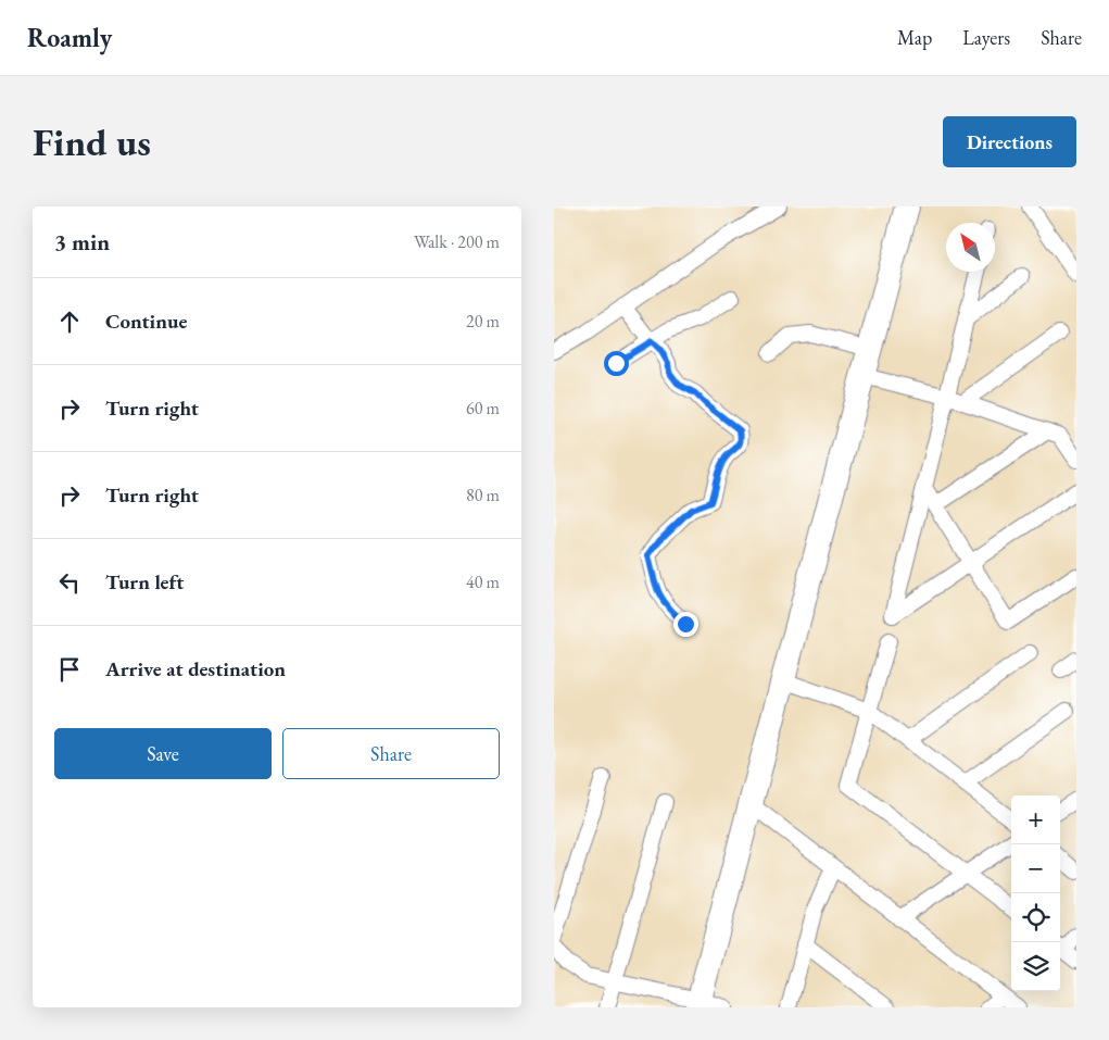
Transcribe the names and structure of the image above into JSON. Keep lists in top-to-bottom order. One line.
{"north":"top left","page":{"header":"Roamly","nav":["Map","Layers","Share"],"buttons":["Directions",["Save","Share"]],"title":"Find us","heading":["3 min","Walk · 200 m"],"list":[["Continue","20 m"],["Turn right","60 m"],["Turn right","80 m"],["Turn left","40 m"],"Arrive at destination"],"map_buttons":["+","−"]}}
